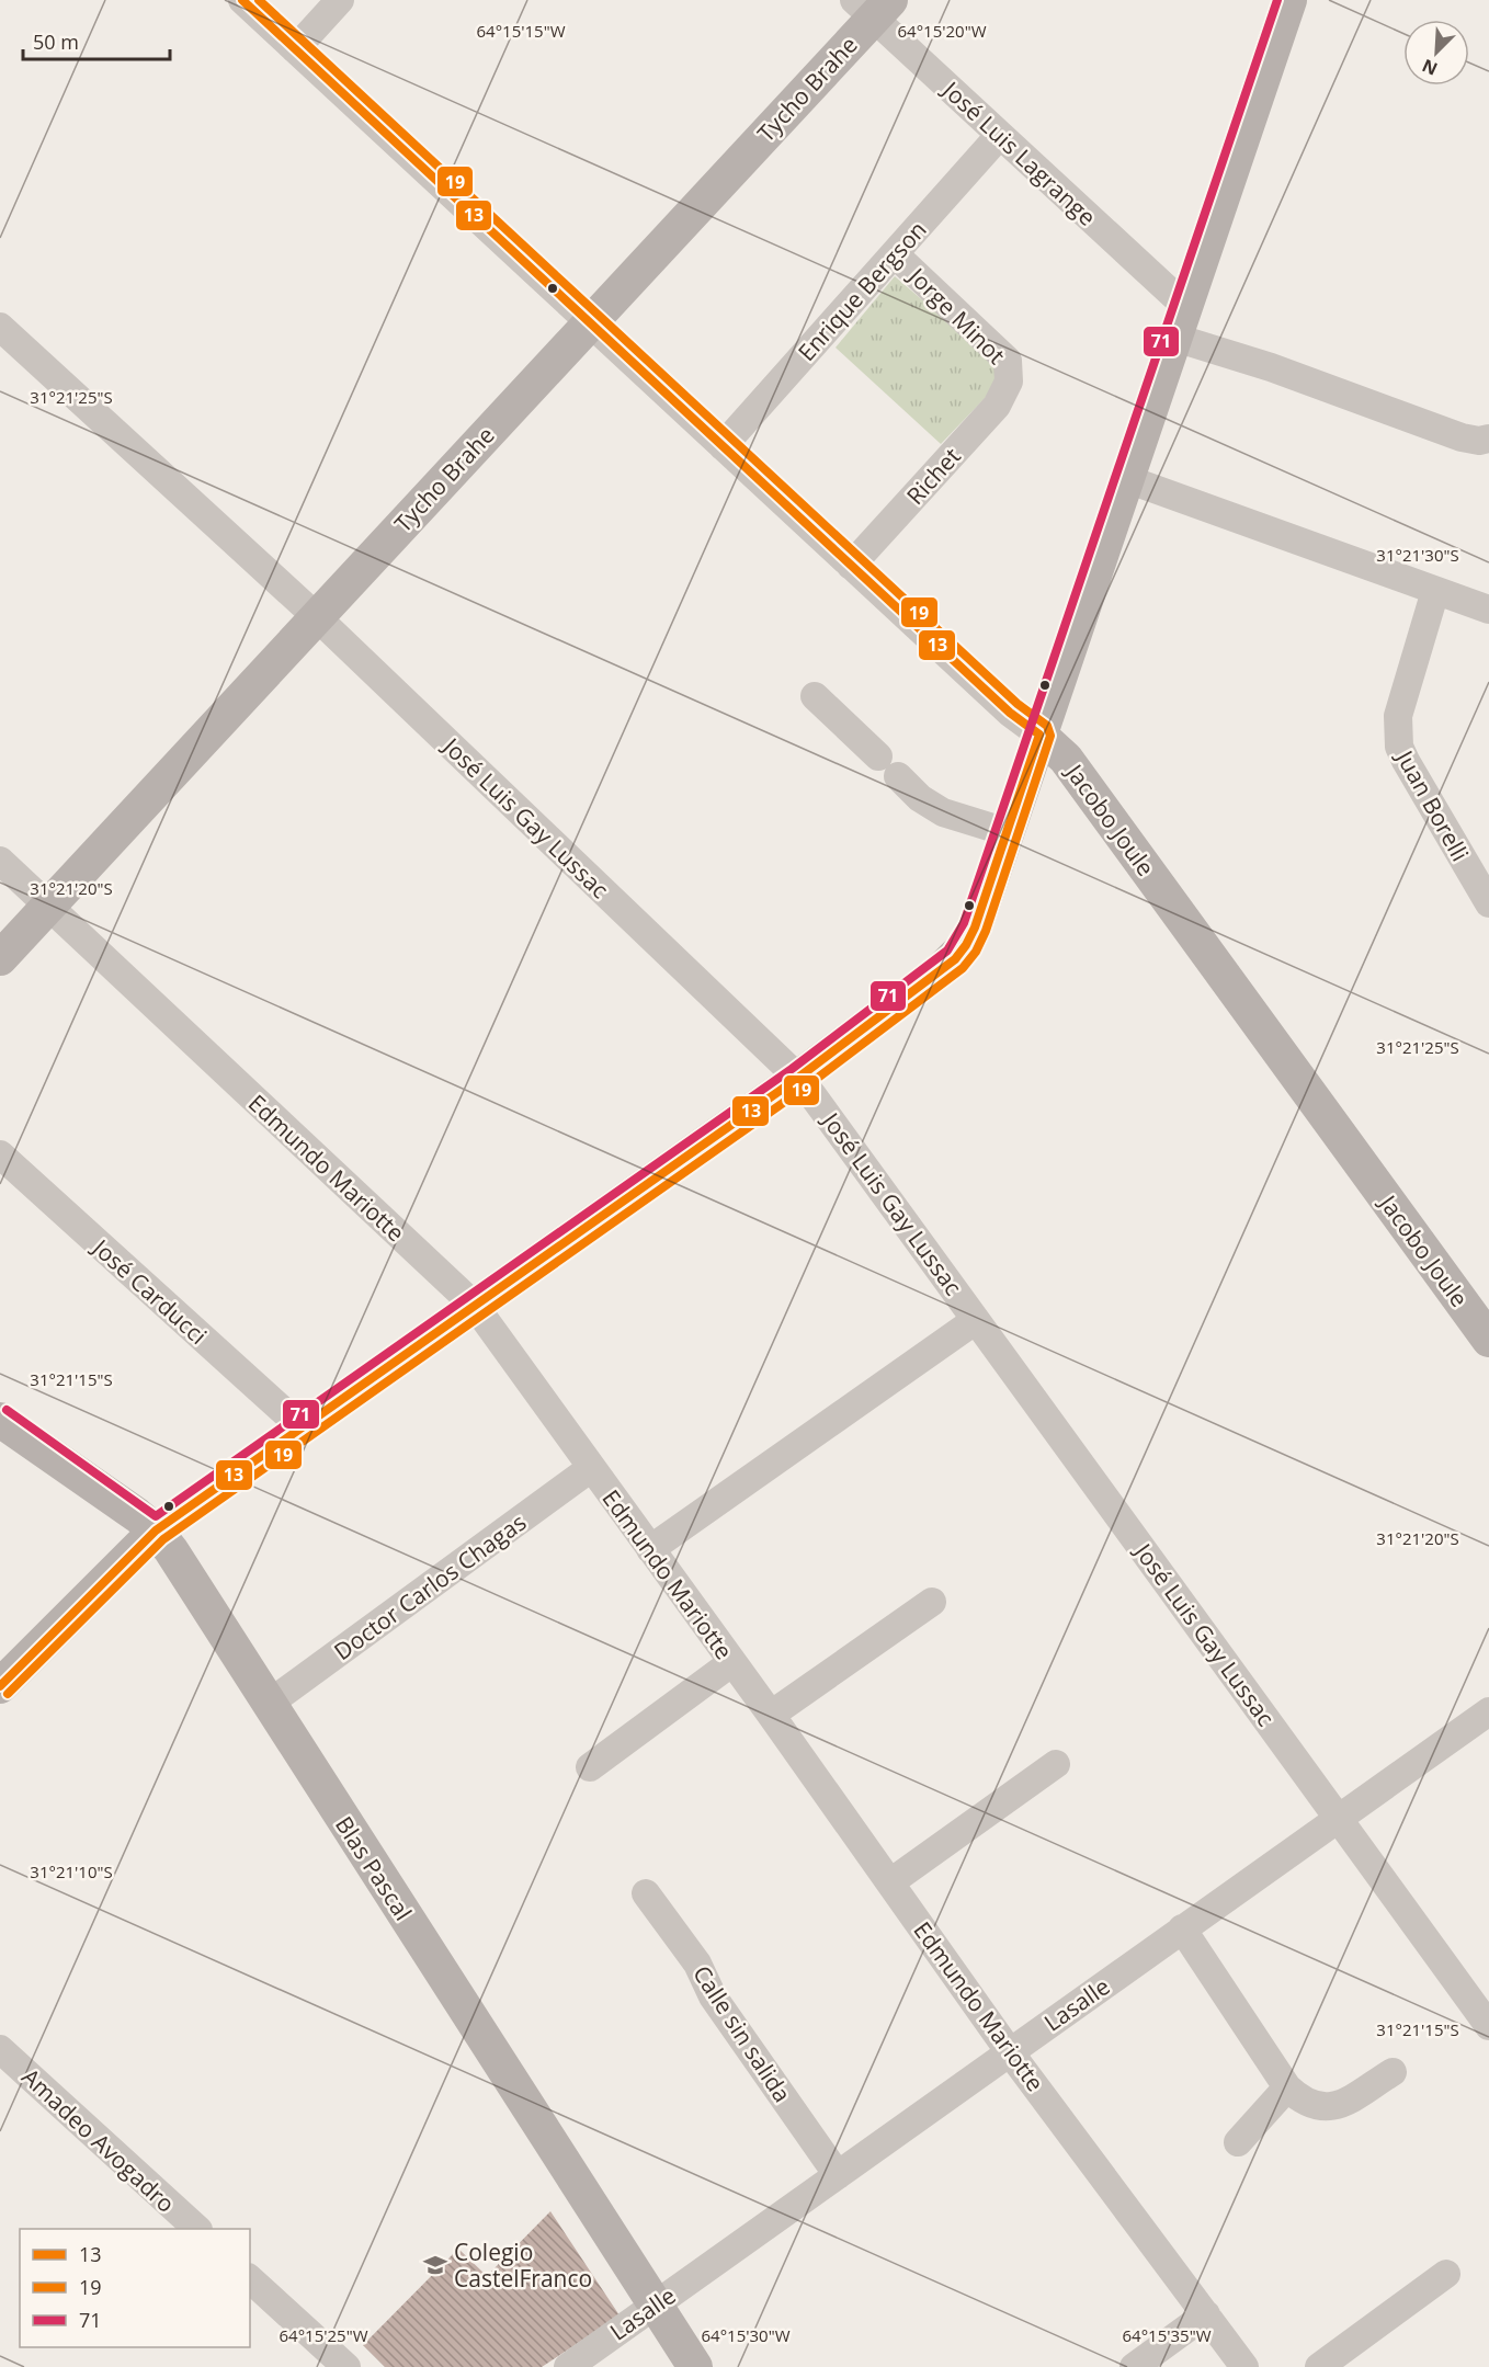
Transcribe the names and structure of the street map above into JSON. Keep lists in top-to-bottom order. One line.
{"streets":{"main road":["Tycho Brahe","Jacobo Joule","Blas Pascal"],"street":["José Luis Lagrange","Enrique Bergson","Jorge Minot","Richet","Juan Borelli","José Luis Gay Lussac","Edmundo Mariotte","José Carducci","Doctor Carlos Chagas","Lasalle","Calle sin salida","Amadeo Avogadro"]},"crossings":[["Tycho Brahe","José Luis Lagrange"],["Tycho Brahe","José Luis Gay Lussac"],["Tycho Brahe","Jacobo Joule"],["Tycho Brahe","Edmundo Mariotte"],["José Luis Lagrange","Enrique Bergson"],["Enrique Bergson","Jorge Minot"],["Enrique Bergson","Jacobo Joule"],["Jorge Minot","Richet"],["Richet","Jacobo Joule"],["José Luis Gay Lussac","Lasalle"],["Edmundo Mariotte","Doctor Carlos Chagas"],["Edmundo Mariotte","Lasalle"],["Doctor Carlos Chagas","Blas Pascal"],["Blas Pascal","Lasalle"],["Lasalle","Calle sin salida"]],"places":{"school or university":["Colegio CastelFranco"]},"lines":["transit line 13","transit line 19","transit line 71"],"legend":["13","19","71"],"scale_bar":"50 m","north":"bottom left","coordinates":["64°15'15\"W","64°15'20\"W","31°21'25\"S","31°21'30\"S","31°21'20\"S","31°21'15\"S","31°21'10\"S","64°15'25\"W","64°15'30\"W","64°15'35\"W"]}
